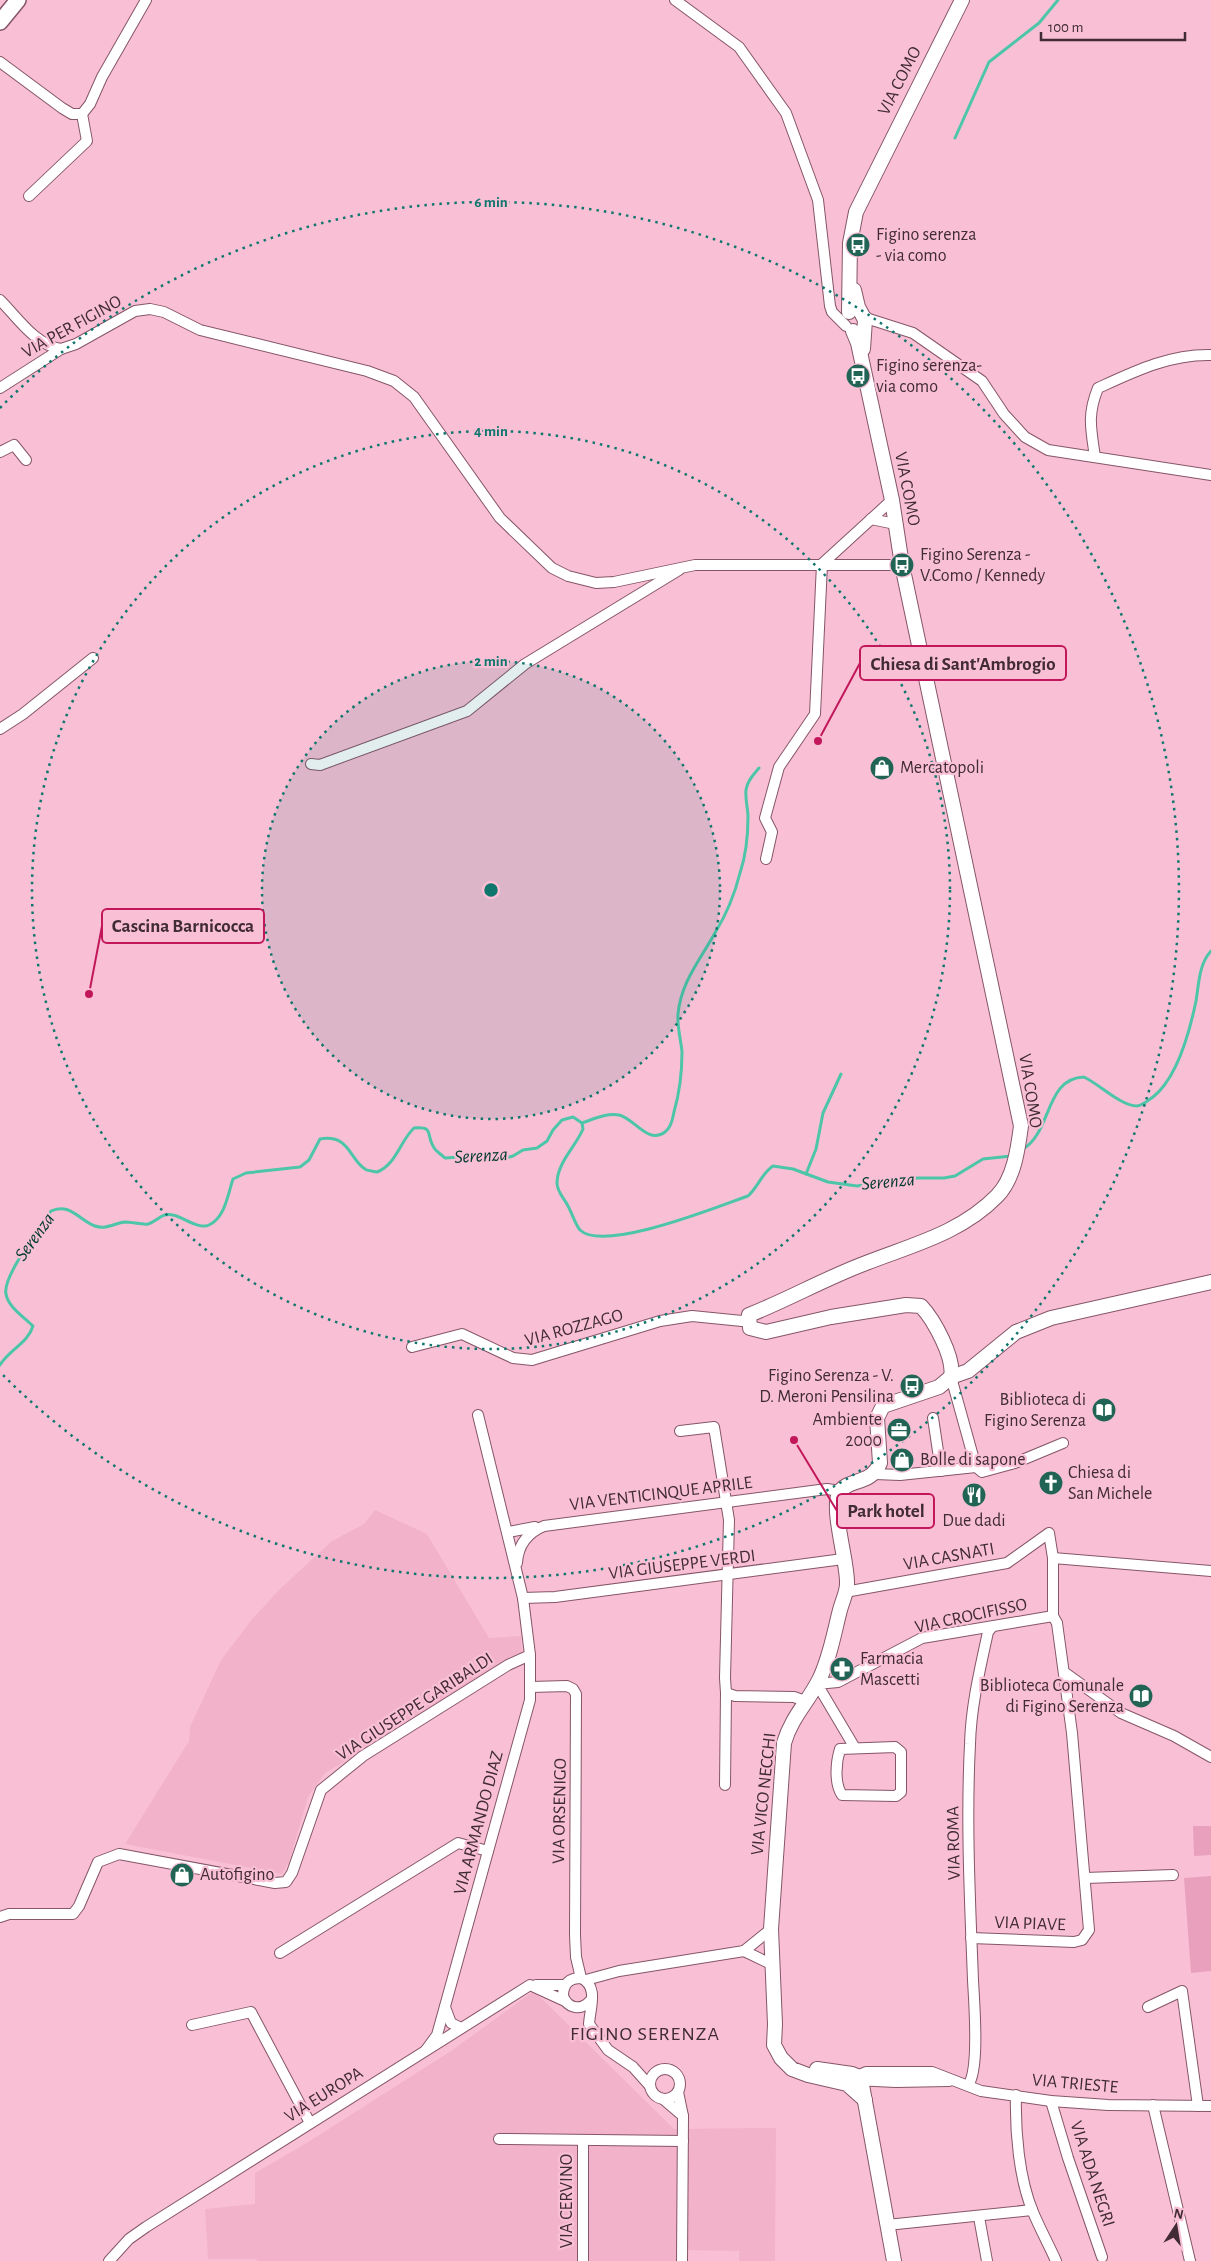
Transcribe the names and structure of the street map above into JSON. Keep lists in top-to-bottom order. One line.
{"streets":{"street":["VIA COMO","VIA PER FIGINO","VIA ROZZAGO","VIA VENTICINQUE APRILE","VIA CASNATI","VIA GIUSEPPE VERDI","VIA CROCIFISSO","VIA GIUSEPPE GARIBALDI","VIA VICO NECCHI","VIA ORSENIGO","VIA ARMANDO DIAZ","VIA ROMA","VIA PIAVE","VIA TRIESTE","VIA EUROPA","VIA ADA NEGRI","VIA CERVINO"]},"crossings":[["VIA COMO","VIA ROZZAGO"],["VIA VENTICINQUE APRILE","VIA VICO NECCHI"],["VIA VENTICINQUE APRILE","VIA ARMANDO DIAZ"],["VIA CASNATI","VIA CROCIFISSO"],["VIA CASNATI","VIA VICO NECCHI"],["VIA GIUSEPPE VERDI","VIA VICO NECCHI"],["VIA GIUSEPPE VERDI","VIA ARMANDO DIAZ"],["VIA CROCIFISSO","VIA VICO NECCHI"],["VIA CROCIFISSO","VIA ROMA"],["VIA GIUSEPPE GARIBALDI","VIA ARMANDO DIAZ"],["VIA VICO NECCHI","VIA TRIESTE"],["VIA ORSENIGO","VIA ARMANDO DIAZ"],["VIA ARMANDO DIAZ","VIA EUROPA"],["VIA ROMA","VIA PIAVE"],["VIA ROMA","VIA TRIESTE"],["VIA TRIESTE","VIA ADA NEGRI"]],"districts":["FIGINO SERENZA"],"water":["Serenza"],"places":{"bus stop":["Figino serenza - via como","Figino serenza- via como","Figino Serenza - V.Como / Kennedy","Figino Serenza - V. D. Meroni Pensilina"],"other":["Chiesa di Sant'Ambrogio","Cascina Barnicocca","Park hotel"],"shop":["Mercatopoli","Bolle di sapone","Autofigino"],"library":["Biblioteca di Figino Serenza","Biblioteca Comunale di Figino Serenza"],"office":["Ambiente 2000"],"church":["Chiesa di San Michele"],"restaurant":["Due dadi"],"pharmacy":["Farmacia Mascetti"]},"scale_bar":"100 m","north":"top","rings":["6 min","4 min","2 min"]}
